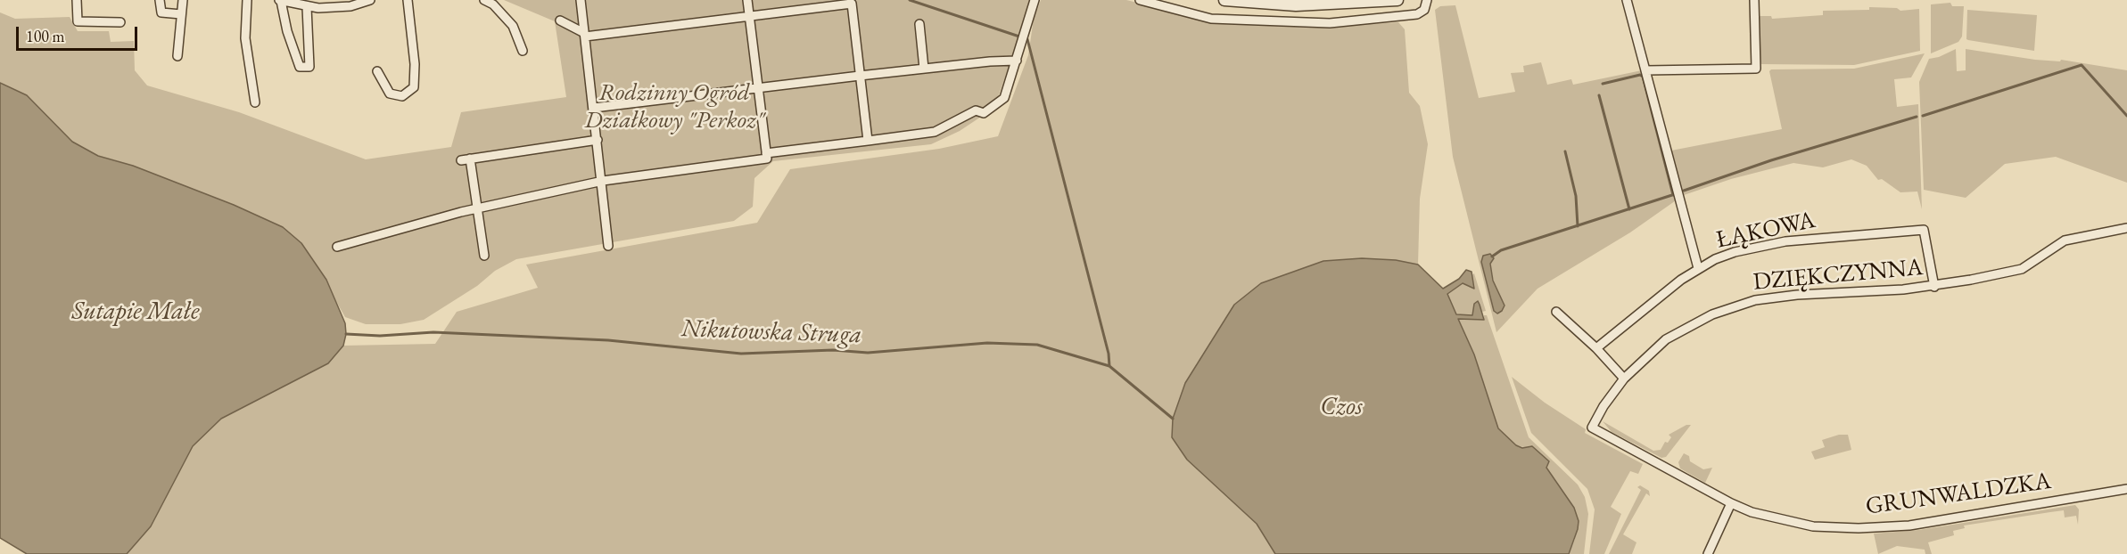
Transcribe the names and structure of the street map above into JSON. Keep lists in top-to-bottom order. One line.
{"streets":{"street":["ŁĄKOWA","DZIĘKCZYNNA","GRUNWALDZKA"]},"crossings":[["ŁĄKOWA","DZIĘKCZYNNA"],["DZIĘKCZYNNA","GRUNWALDZKA"]],"water":["Sutapie Małe","Nikutowska Struga","Czos"],"parks":["Rodzinny Ogród Działkowy \"Perkoz\""],"scale_bar":"100 m"}
